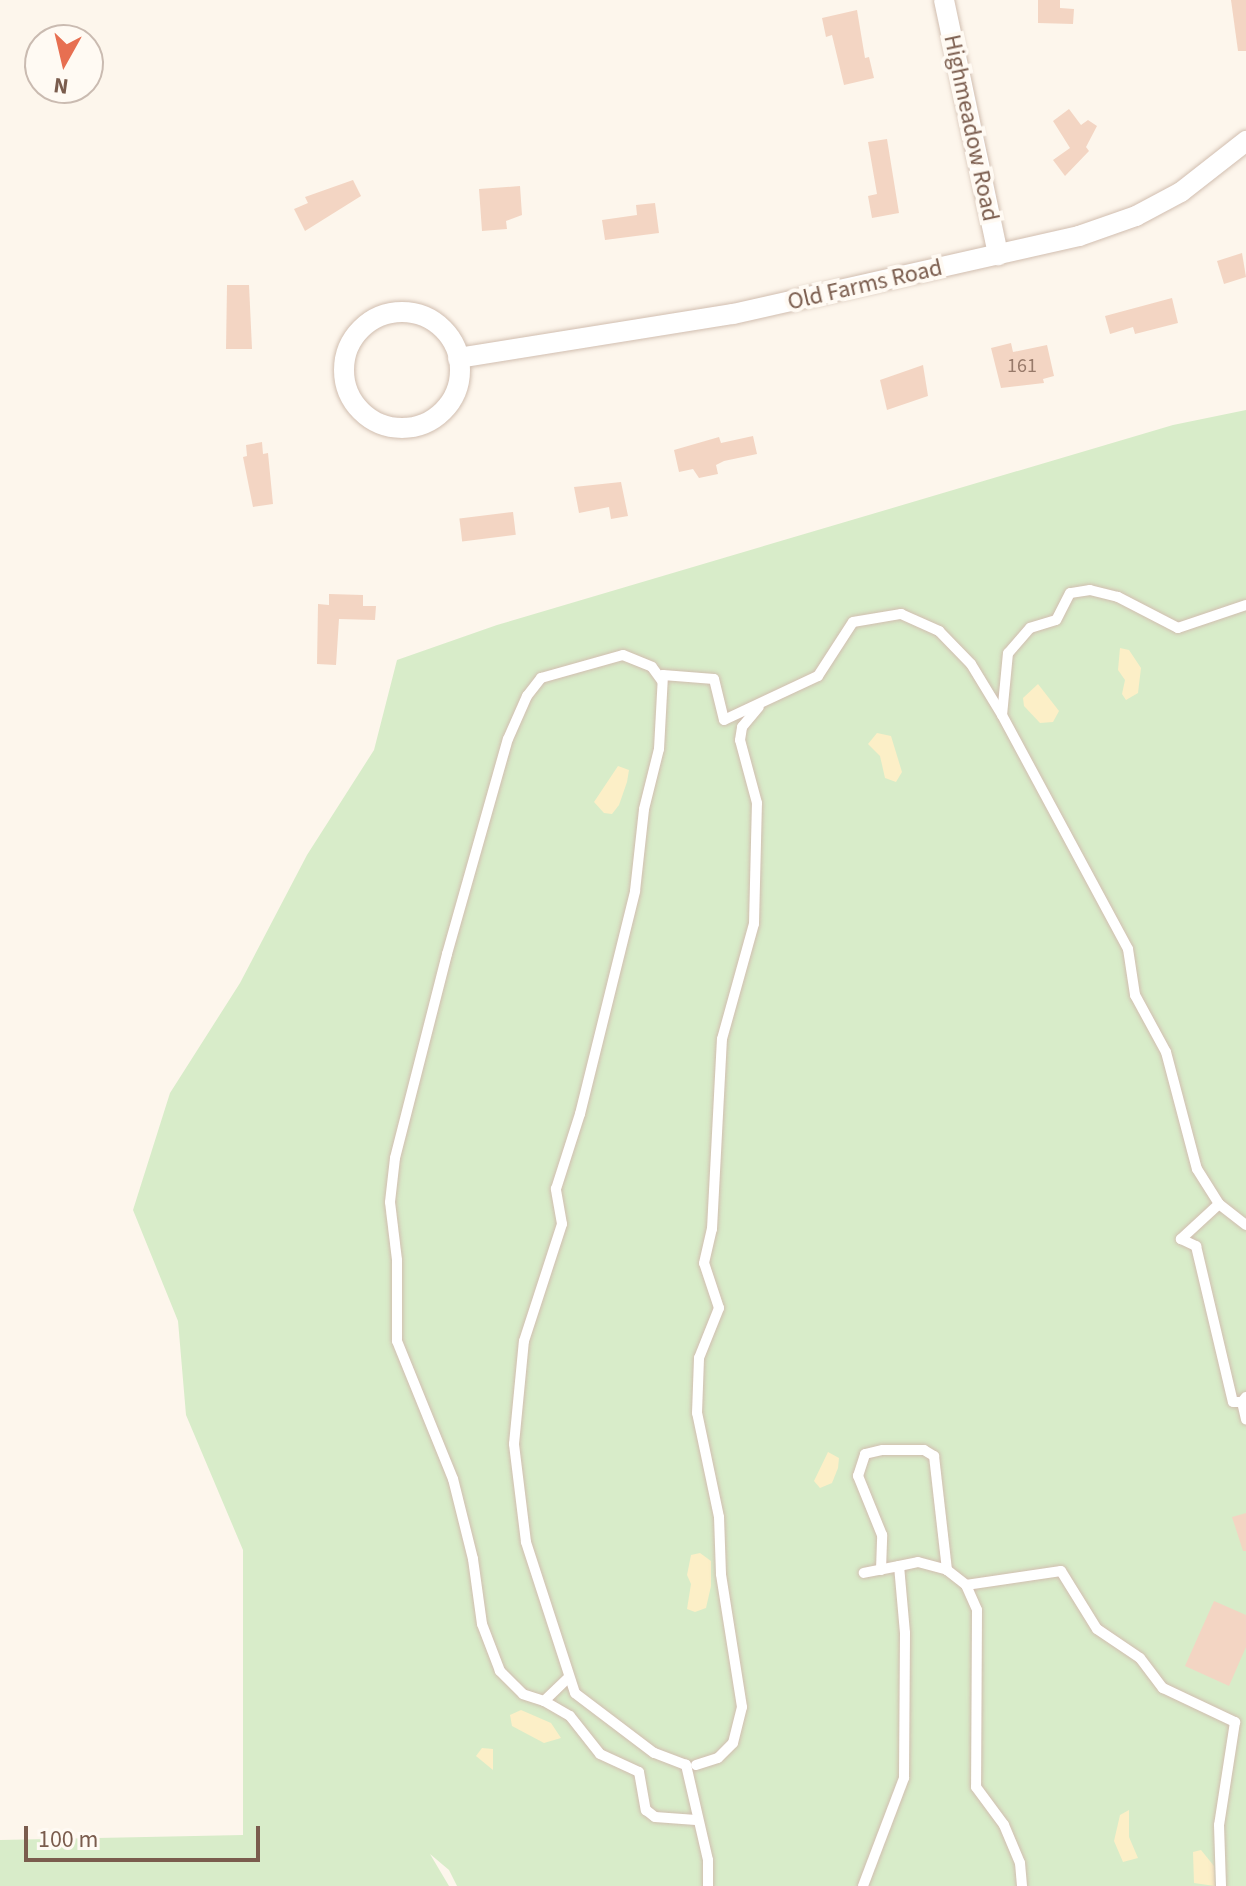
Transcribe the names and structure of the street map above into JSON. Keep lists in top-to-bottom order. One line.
{"streets":{"street":["Highmeadow Road","Old Farms Road"]},"crossings":[["Highmeadow Road","Old Farms Road"]],"house_numbers":["161"],"scale_bar":"100 m","north":"bottom"}
